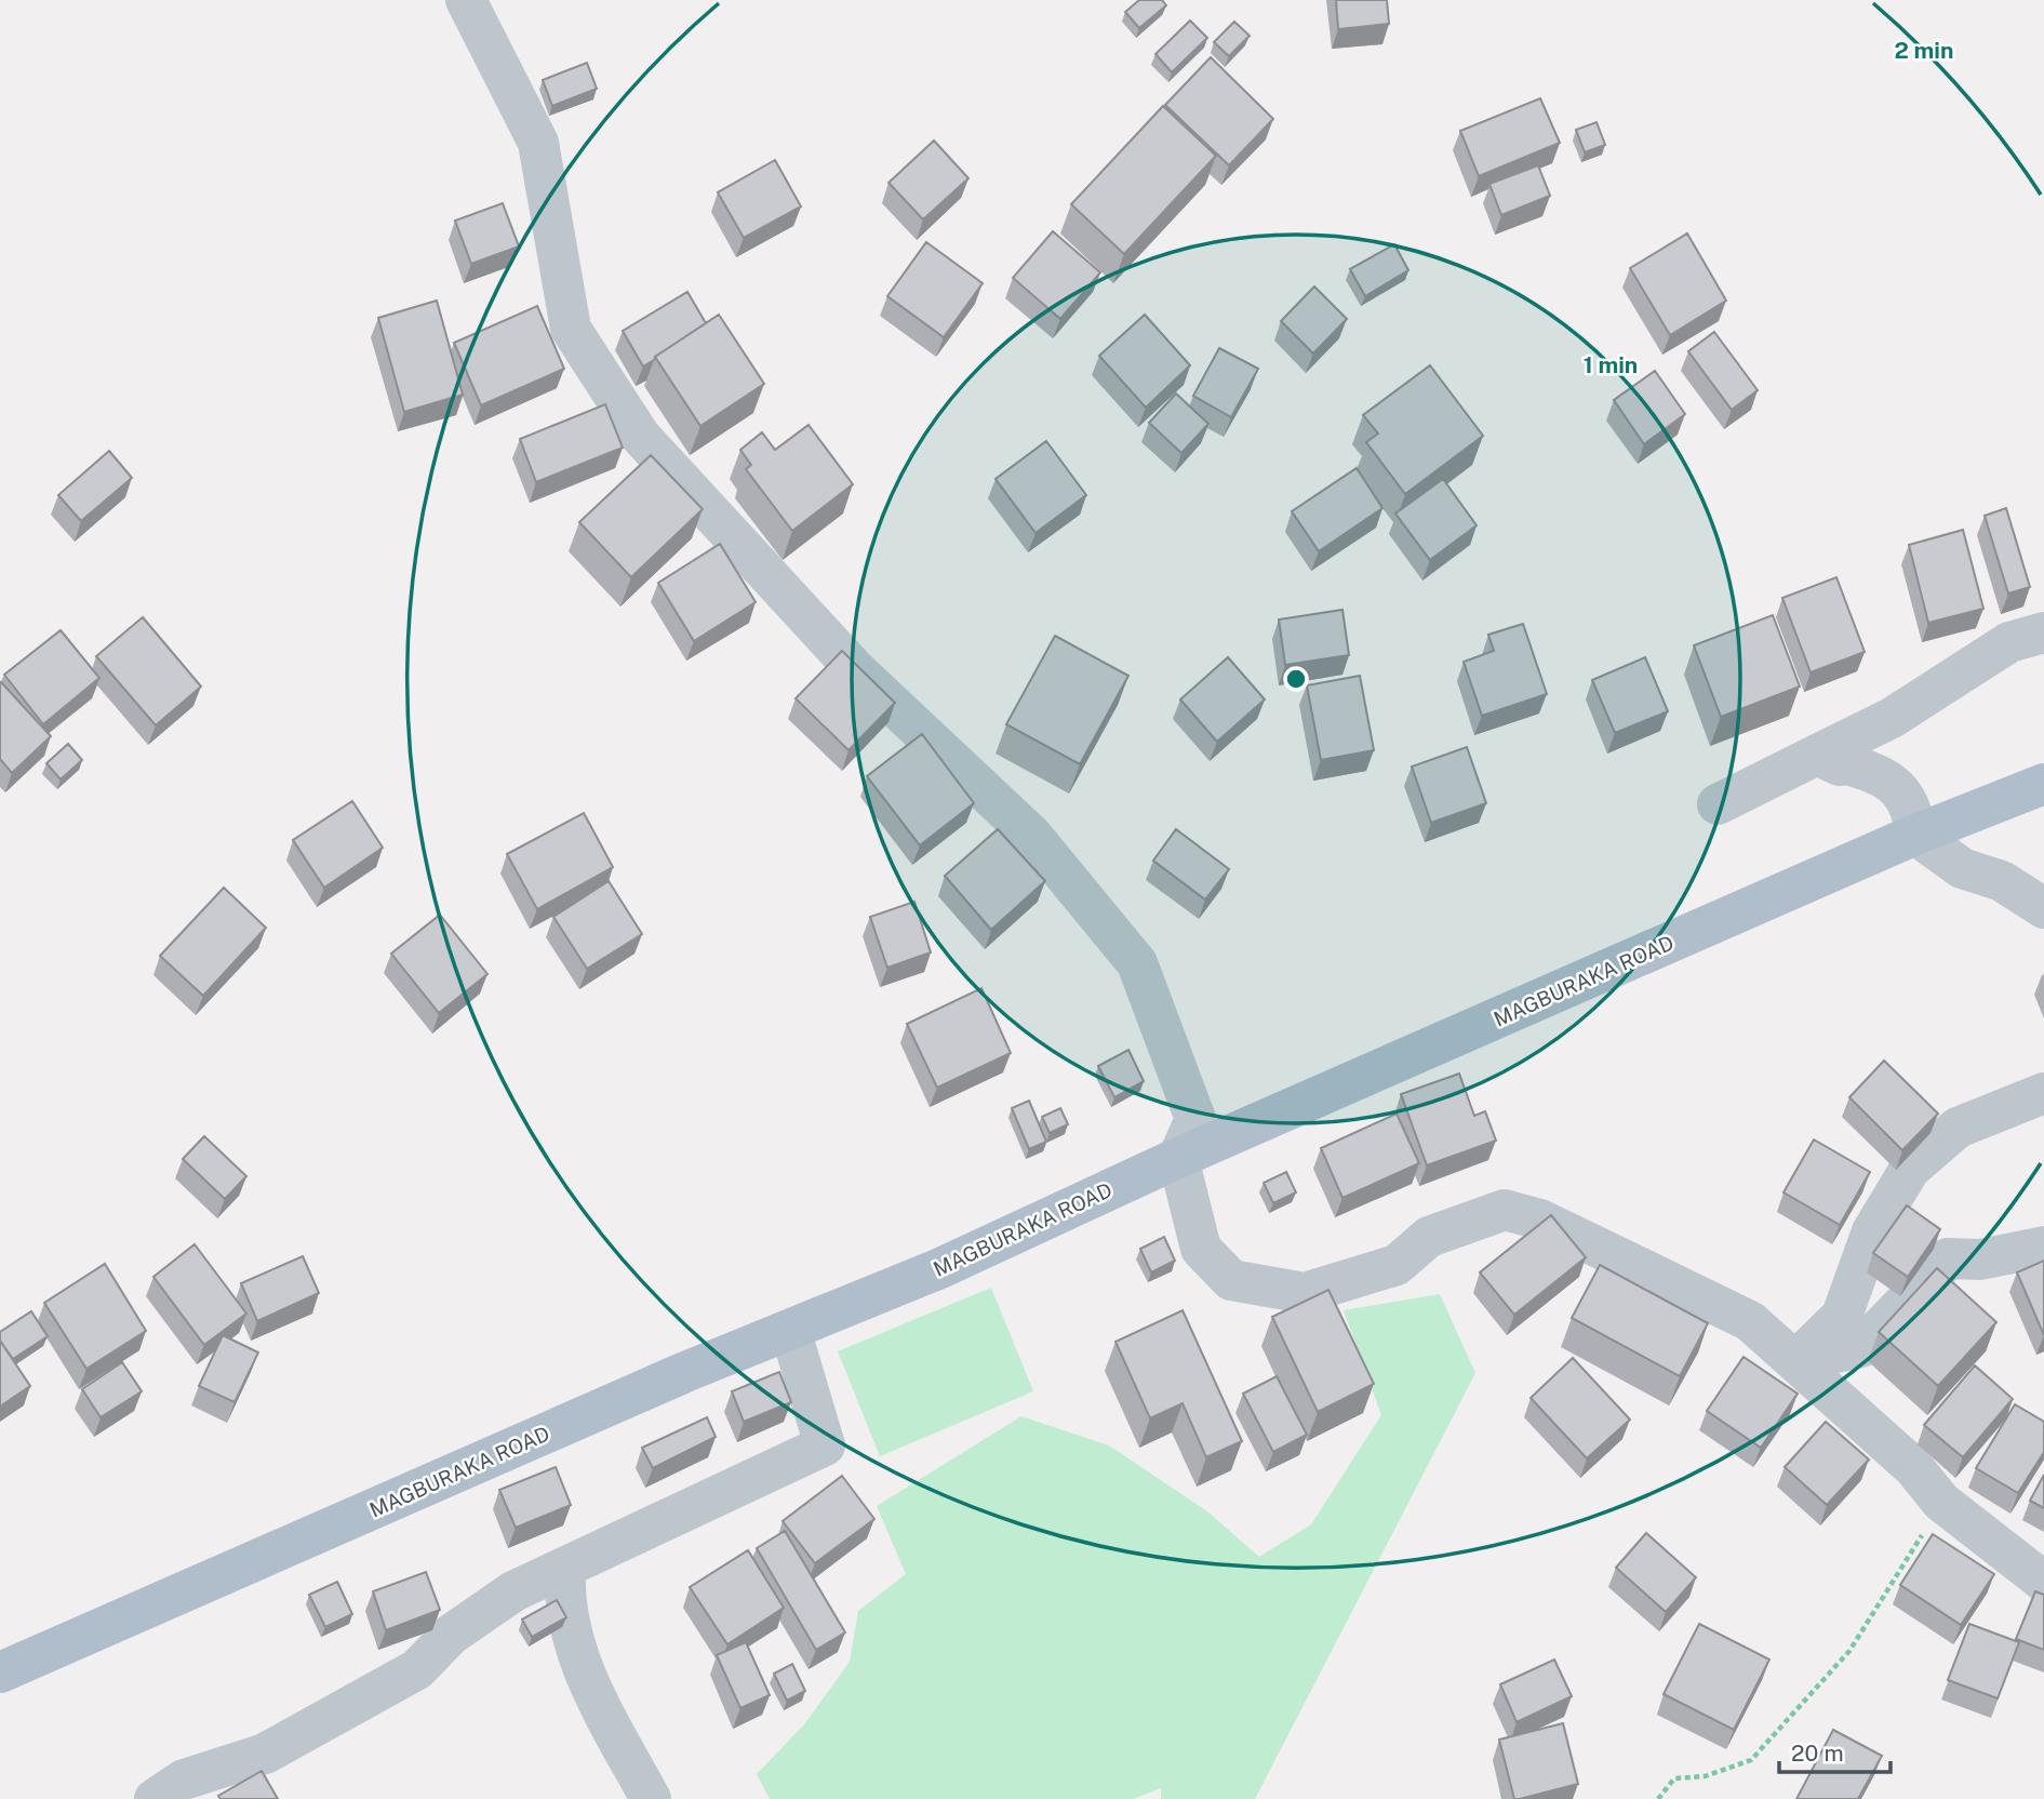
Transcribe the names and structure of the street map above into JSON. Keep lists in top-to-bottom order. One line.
{"streets":{"main road":["MAGBURAKA ROAD"]},"scale_bar":"20 m","rings":["2 min","1 min"]}
